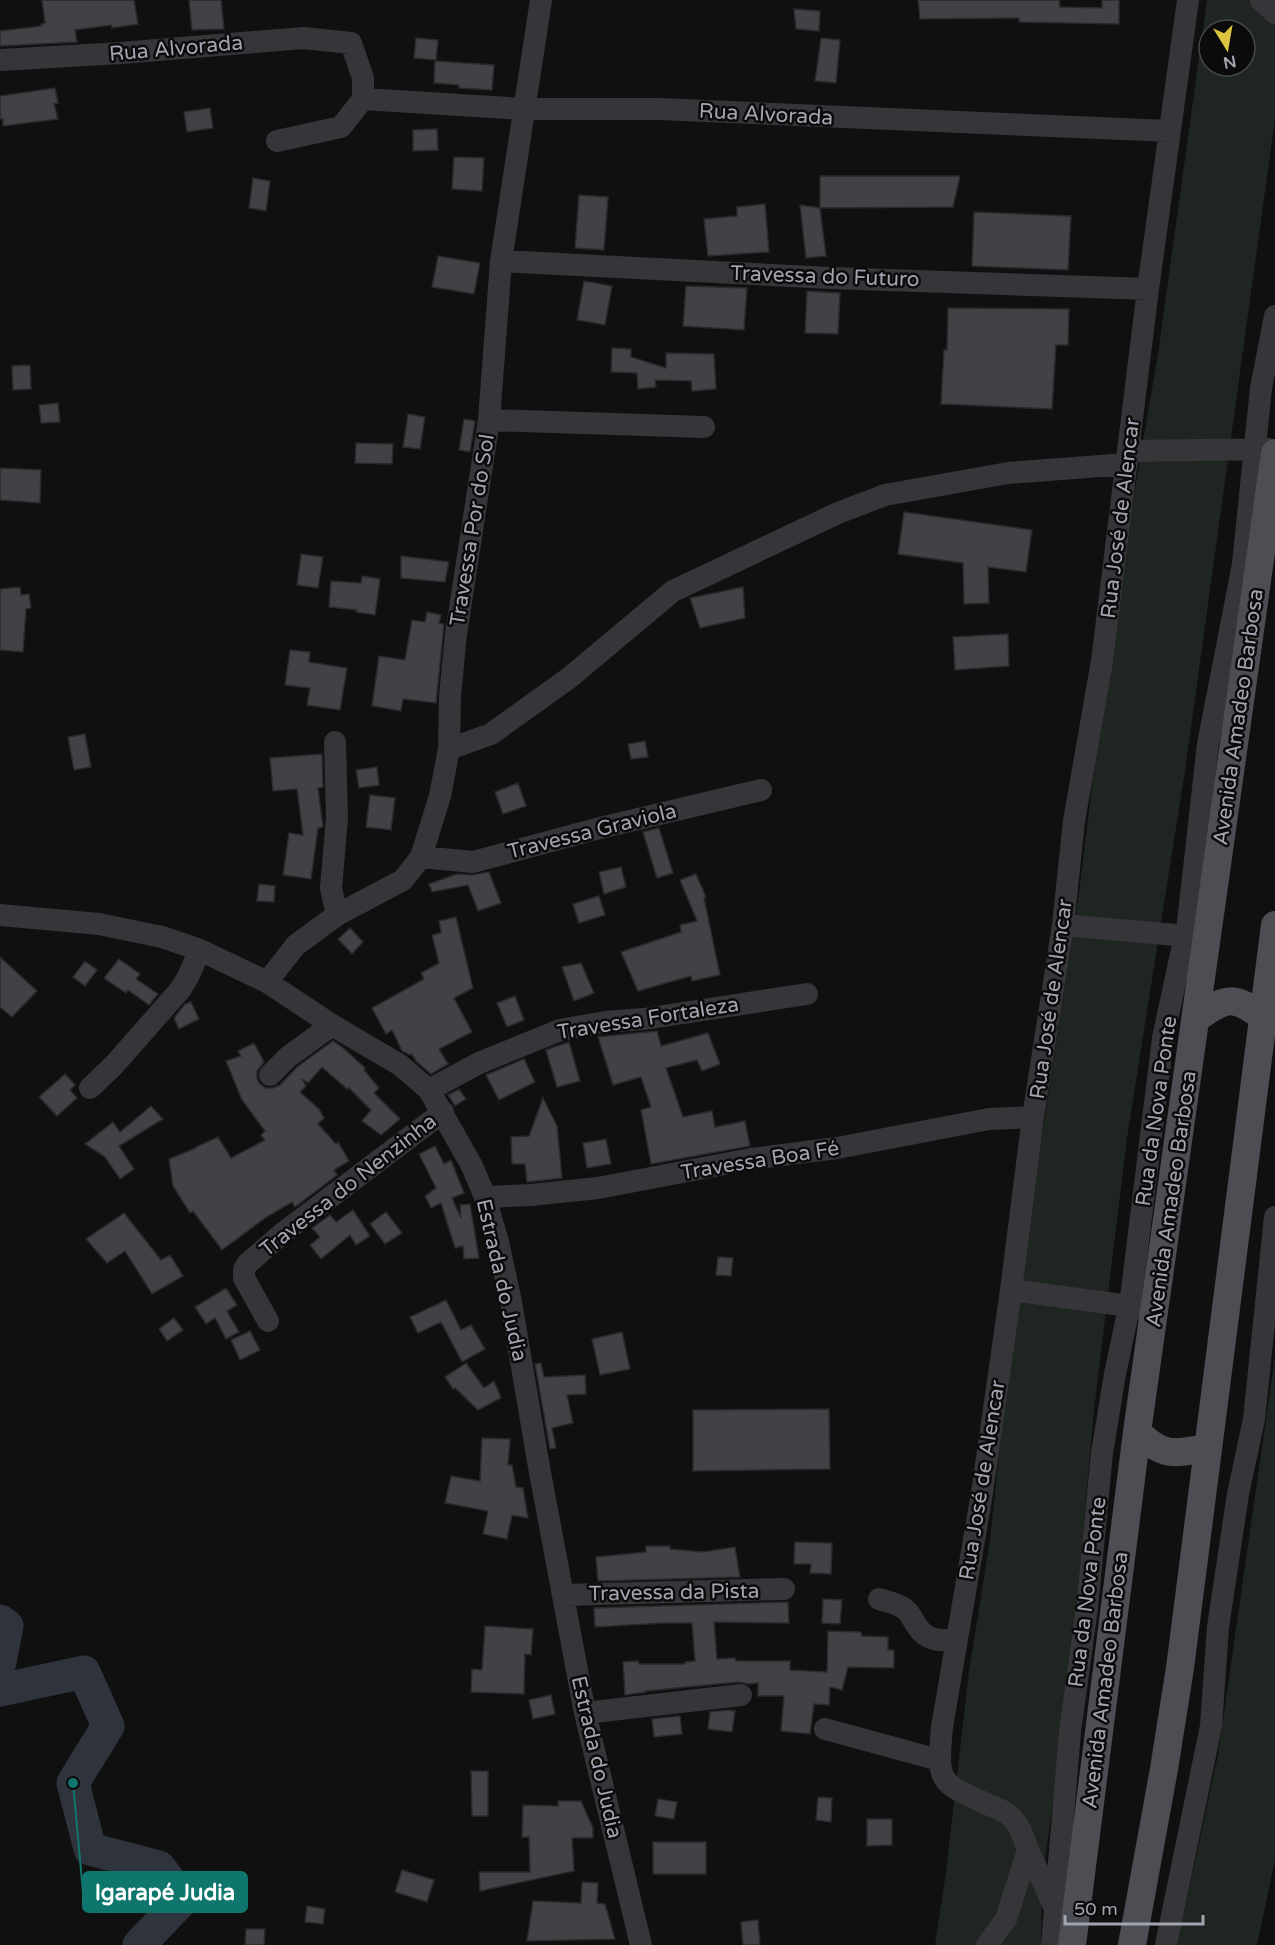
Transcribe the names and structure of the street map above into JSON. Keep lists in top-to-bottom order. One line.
{"streets":{"main road":["Avenida Amadeo Barbosa"],"street":["Rua Alvorada","Travessa do Futuro","Rua José de Alencar","Travessa Por do Sol","Travessa Graviola","Travessa Fortaleza","Rua da Nova Ponte","Travessa Boa Fé","Travessa do Nenzinha","Estrada do Judia","Travessa da Pista"]},"crossings":[["Rua Alvorada","Rua José de Alencar"],["Rua Alvorada","Travessa Por do Sol"],["Travessa do Futuro","Rua José de Alencar"],["Travessa do Futuro","Travessa Por do Sol"],["Rua José de Alencar","Avenida Amadeo Barbosa"],["Rua José de Alencar","Rua da Nova Ponte"],["Rua José de Alencar","Travessa Boa Fé"],["Travessa Por do Sol","Travessa Graviola"],["Travessa Por do Sol","Estrada do Judia"],["Avenida Amadeo Barbosa","Rua da Nova Ponte"],["Travessa Fortaleza","Estrada do Judia"],["Travessa Boa Fé","Estrada do Judia"],["Travessa do Nenzinha","Estrada do Judia"],["Estrada do Judia","Travessa da Pista"]],"places":["Igarapé Judia"],"scale_bar":"50 m","north":"bottom"}
